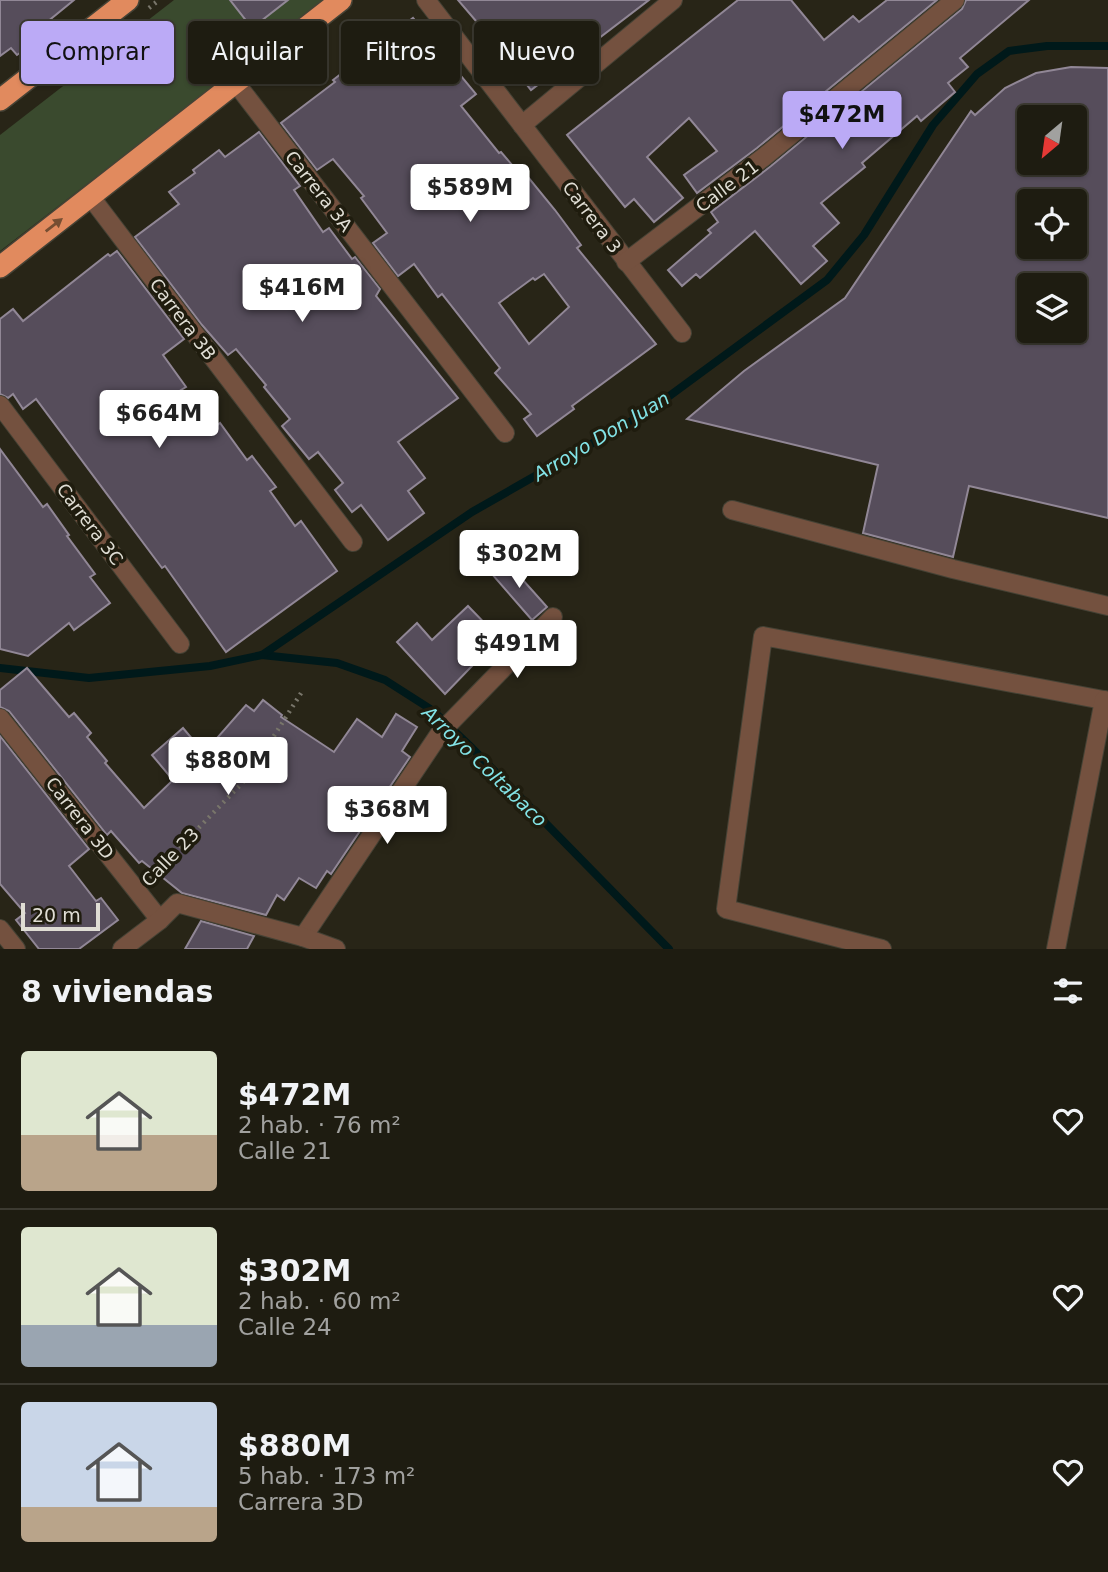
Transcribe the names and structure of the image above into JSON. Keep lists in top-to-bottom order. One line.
{"streets":{"street":["Calle 21","Carrera 3A","Carrera 3","Carrera 3B","Carrera 3C","Carrera 3D","Calle 23"]},"crossings":[["Calle 21","Carrera 3"],["Carrera 3D","Calle 23"]],"water":["Arroyo Don Juan","Arroyo Coltabaco"],"scale_bar":"20 m","north":"bottom left","page":{"chip":["Comprar","Alquilar","Filtros","Nuevo"],"price":["$472M","$589M","$416M","$664M","$302M","$491M","$880M","$368M"],"scale":"20 m","heading":"8 viviendas","list":[{"name":"$472M","note":"2 hab. · 76 m² · Calle 21"},{"name":"$302M","note":"2 hab. · 60 m² · Calle 24"},{"name":"$880M","note":"5 hab. · 173 m² · Carrera 3D"}]}}
